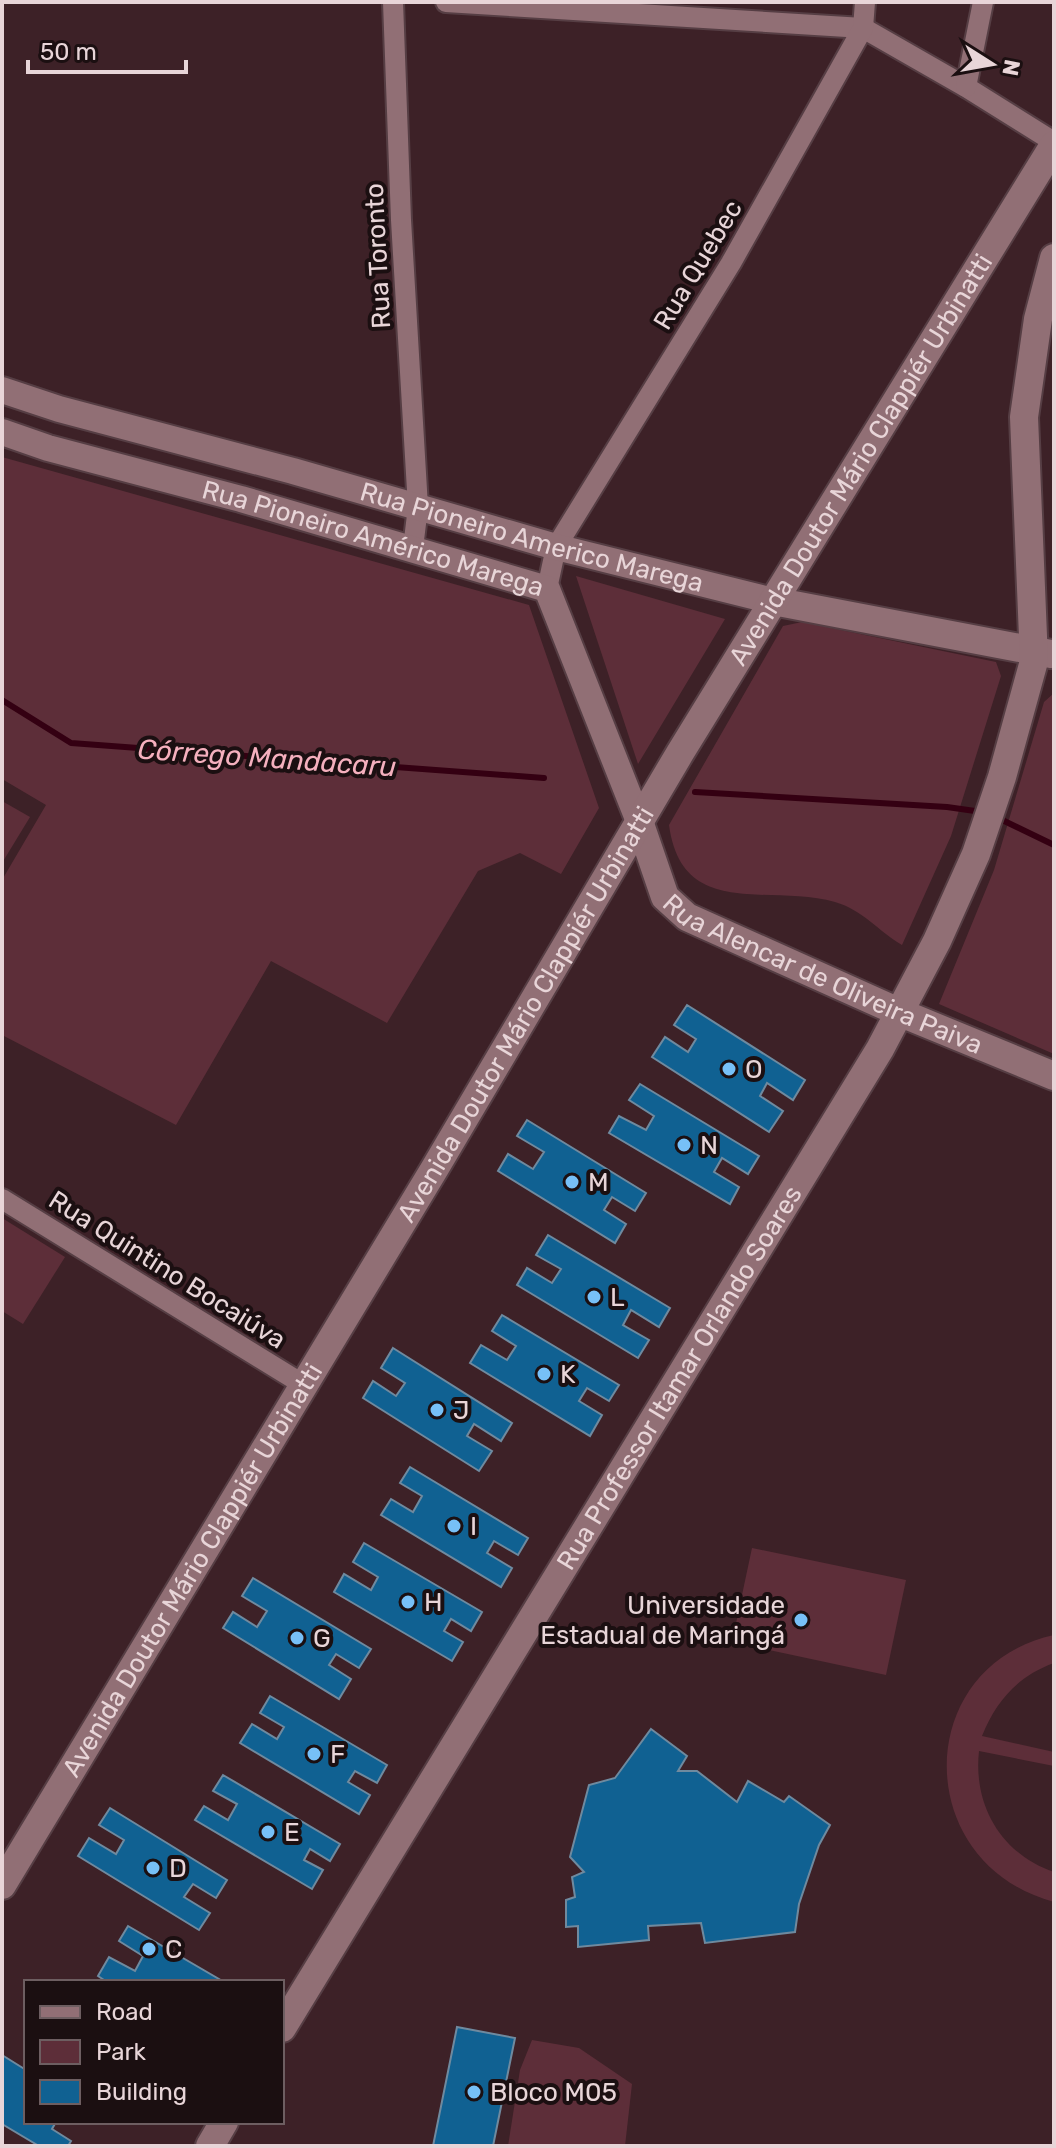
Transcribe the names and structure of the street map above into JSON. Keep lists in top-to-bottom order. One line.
{"streets":{"main road":["Avenida Doutor Mário Clappiér Urbinatti","Rua Alencar de Oliveira Paiva","Rua Professor Itamar Orlando Soares"],"street":["Rua Toronto","Rua Quebec","Rua Pioneiro Americo Marega","Rua Pioneiro Américo Marega","Rua Quintino Bocaiúva"]},"crossings":[["Rua Toronto","Rua Pioneiro Americo Marega"],["Rua Toronto","Rua Pioneiro Américo Marega"],["Rua Quebec","Rua Pioneiro Americo Marega"],["Rua Quebec","Rua Pioneiro Américo Marega"],["Avenida Doutor Mário Clappiér Urbinatti","Rua Pioneiro Americo Marega"],["Avenida Doutor Mário Clappiér Urbinatti","Rua Pioneiro Américo Marega"],["Avenida Doutor Mário Clappiér Urbinatti","Rua Alencar de Oliveira Paiva"],["Avenida Doutor Mário Clappiér Urbinatti","Rua Quintino Bocaiúva"],["Rua Pioneiro Americo Marega","Rua Pioneiro Américo Marega"],["Rua Pioneiro Américo Marega","Rua Alencar de Oliveira Paiva"],["Rua Alencar de Oliveira Paiva","Rua Professor Itamar Orlando Soares"]],"water":["Córrego Mandacaru"],"places":["O","N","M","L","K","J","I","H","Universidade Estadual de Maringá","G","F","E","D","C","Bloco M05"],"legend":["Road","Park","Building"],"scale_bar":"50 m","north":"right"}
